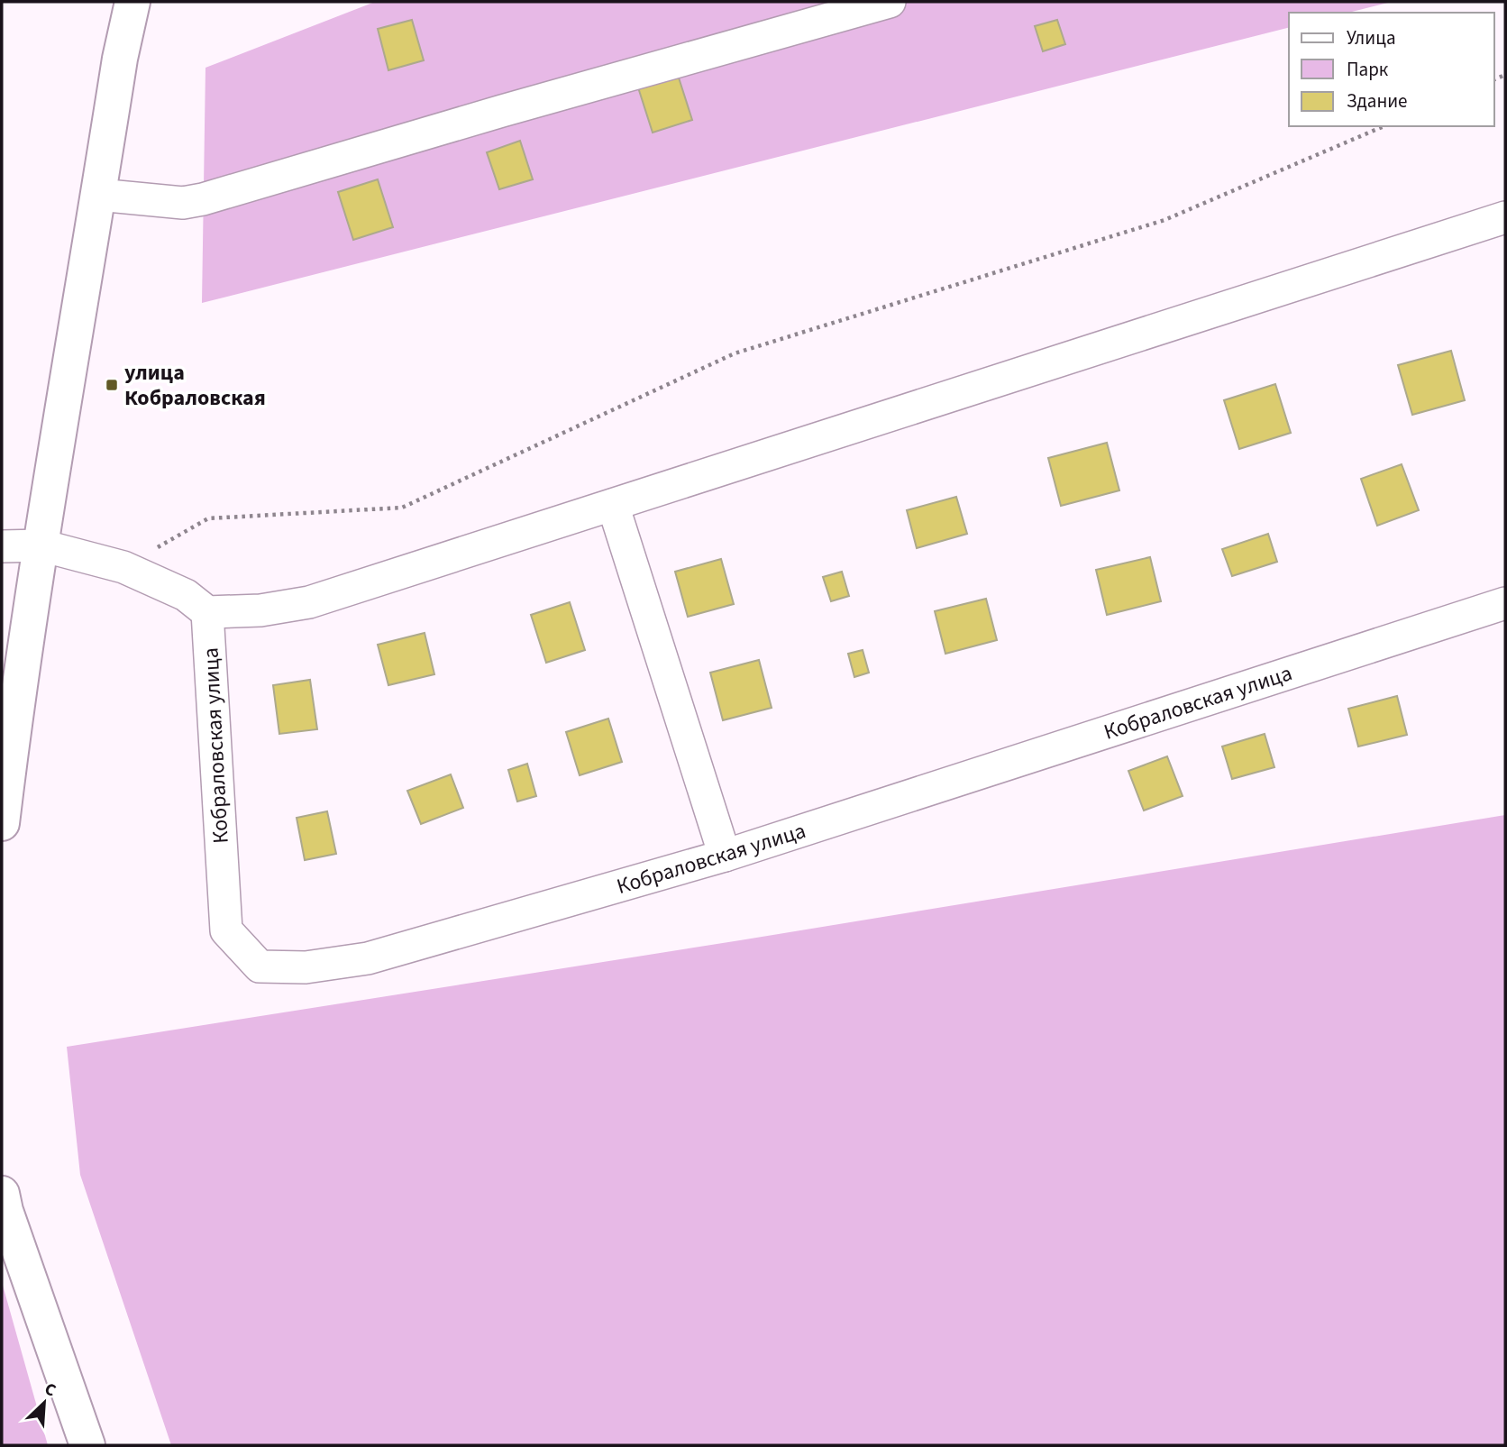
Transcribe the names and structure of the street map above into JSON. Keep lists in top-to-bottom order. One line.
{"streets":{"street":["Кобраловская улица"]},"places":{"transit":["улица Кобраловская"]},"legend":["Улица","Парк","Здание"],"north":"top right"}
